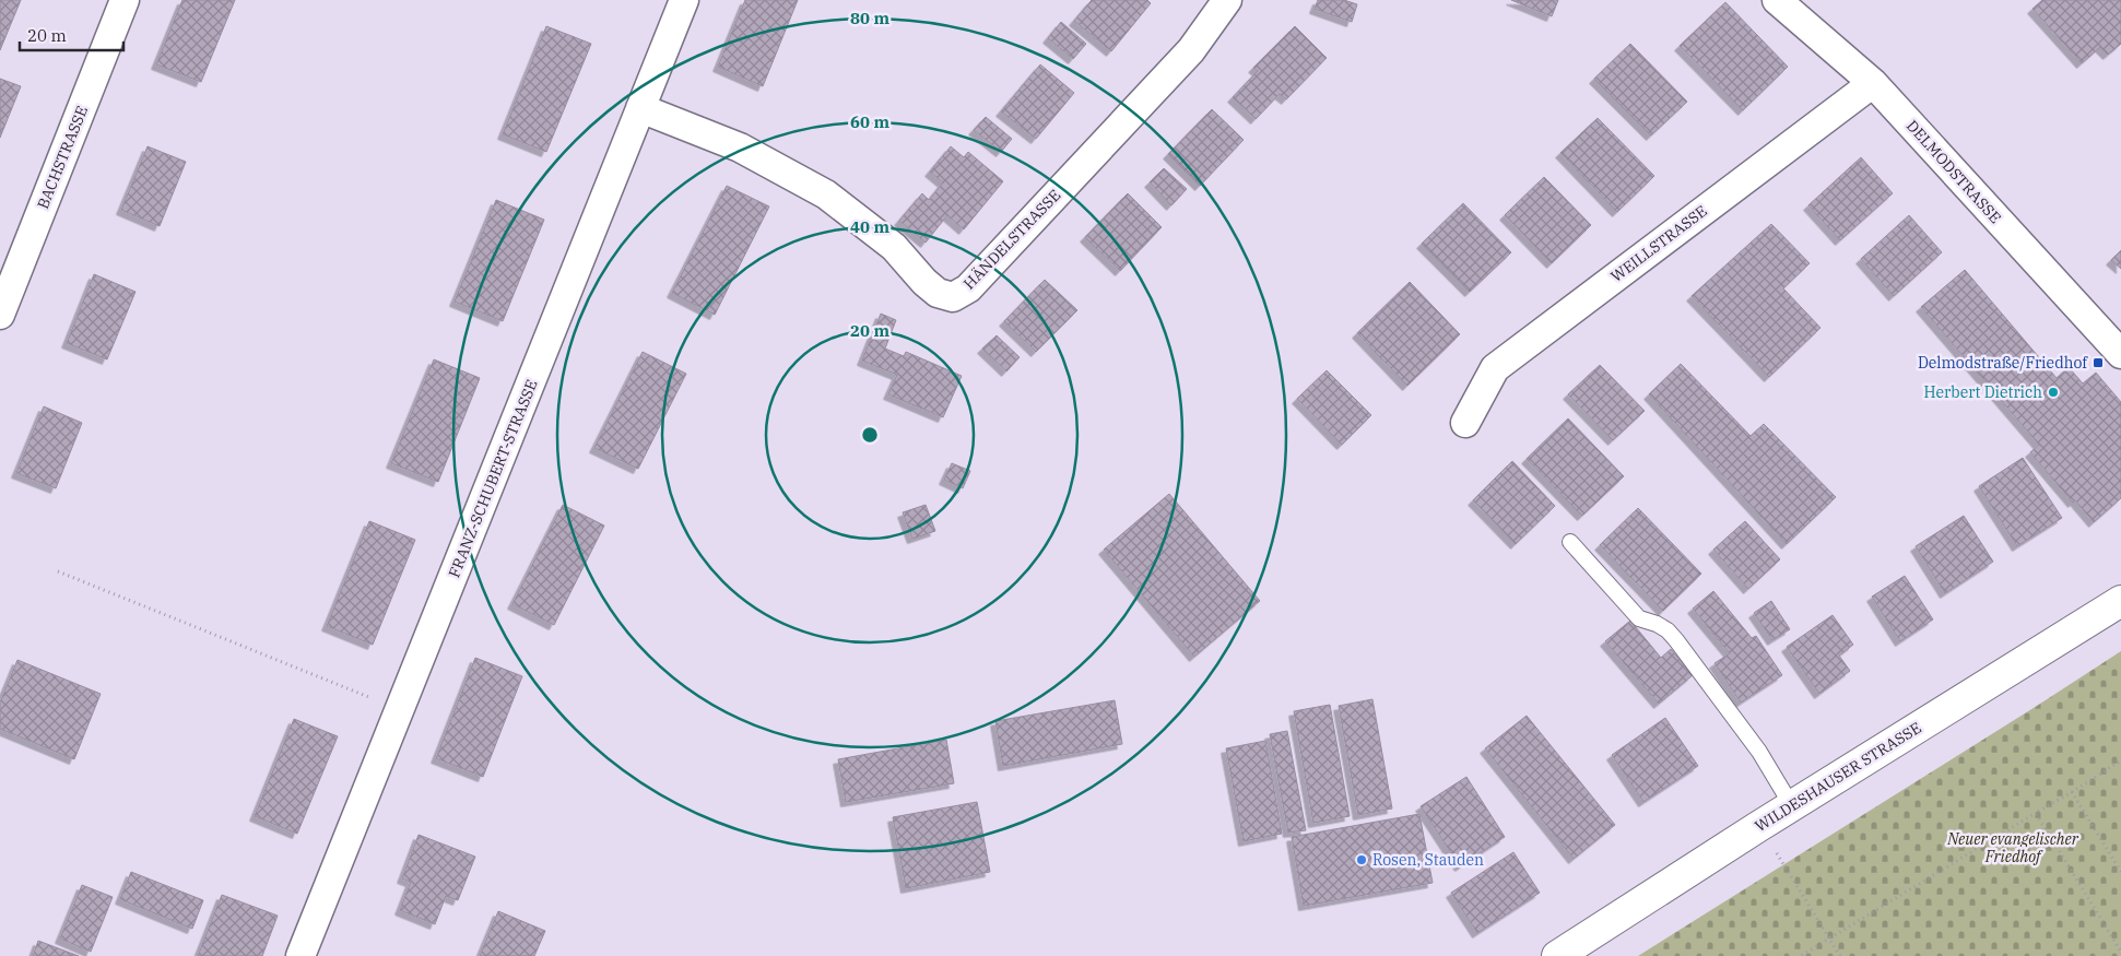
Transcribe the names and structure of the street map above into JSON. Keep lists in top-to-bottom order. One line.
{"streets":{"main road":["WILDESHAUSER STRASSE"],"street":["BACHSTRASSE","DELMODSTRASSE","HÄNDELSTRASSE","WEILLSTRASSE","FRANZ-SCHUBERT-STRASSE"]},"crossings":[["DELMODSTRASSE","WEILLSTRASSE"],["HÄNDELSTRASSE","FRANZ-SCHUBERT-STRASSE"]],"parks":["Neuer evangelischer Friedhof"],"places":{"transit":["Delmodstraße/Friedhof"],"other":["Herbert Dietrich","Rosen, Stauden"]},"scale_bar":"20 m","rings":["80 m","60 m","40 m","20 m"]}
